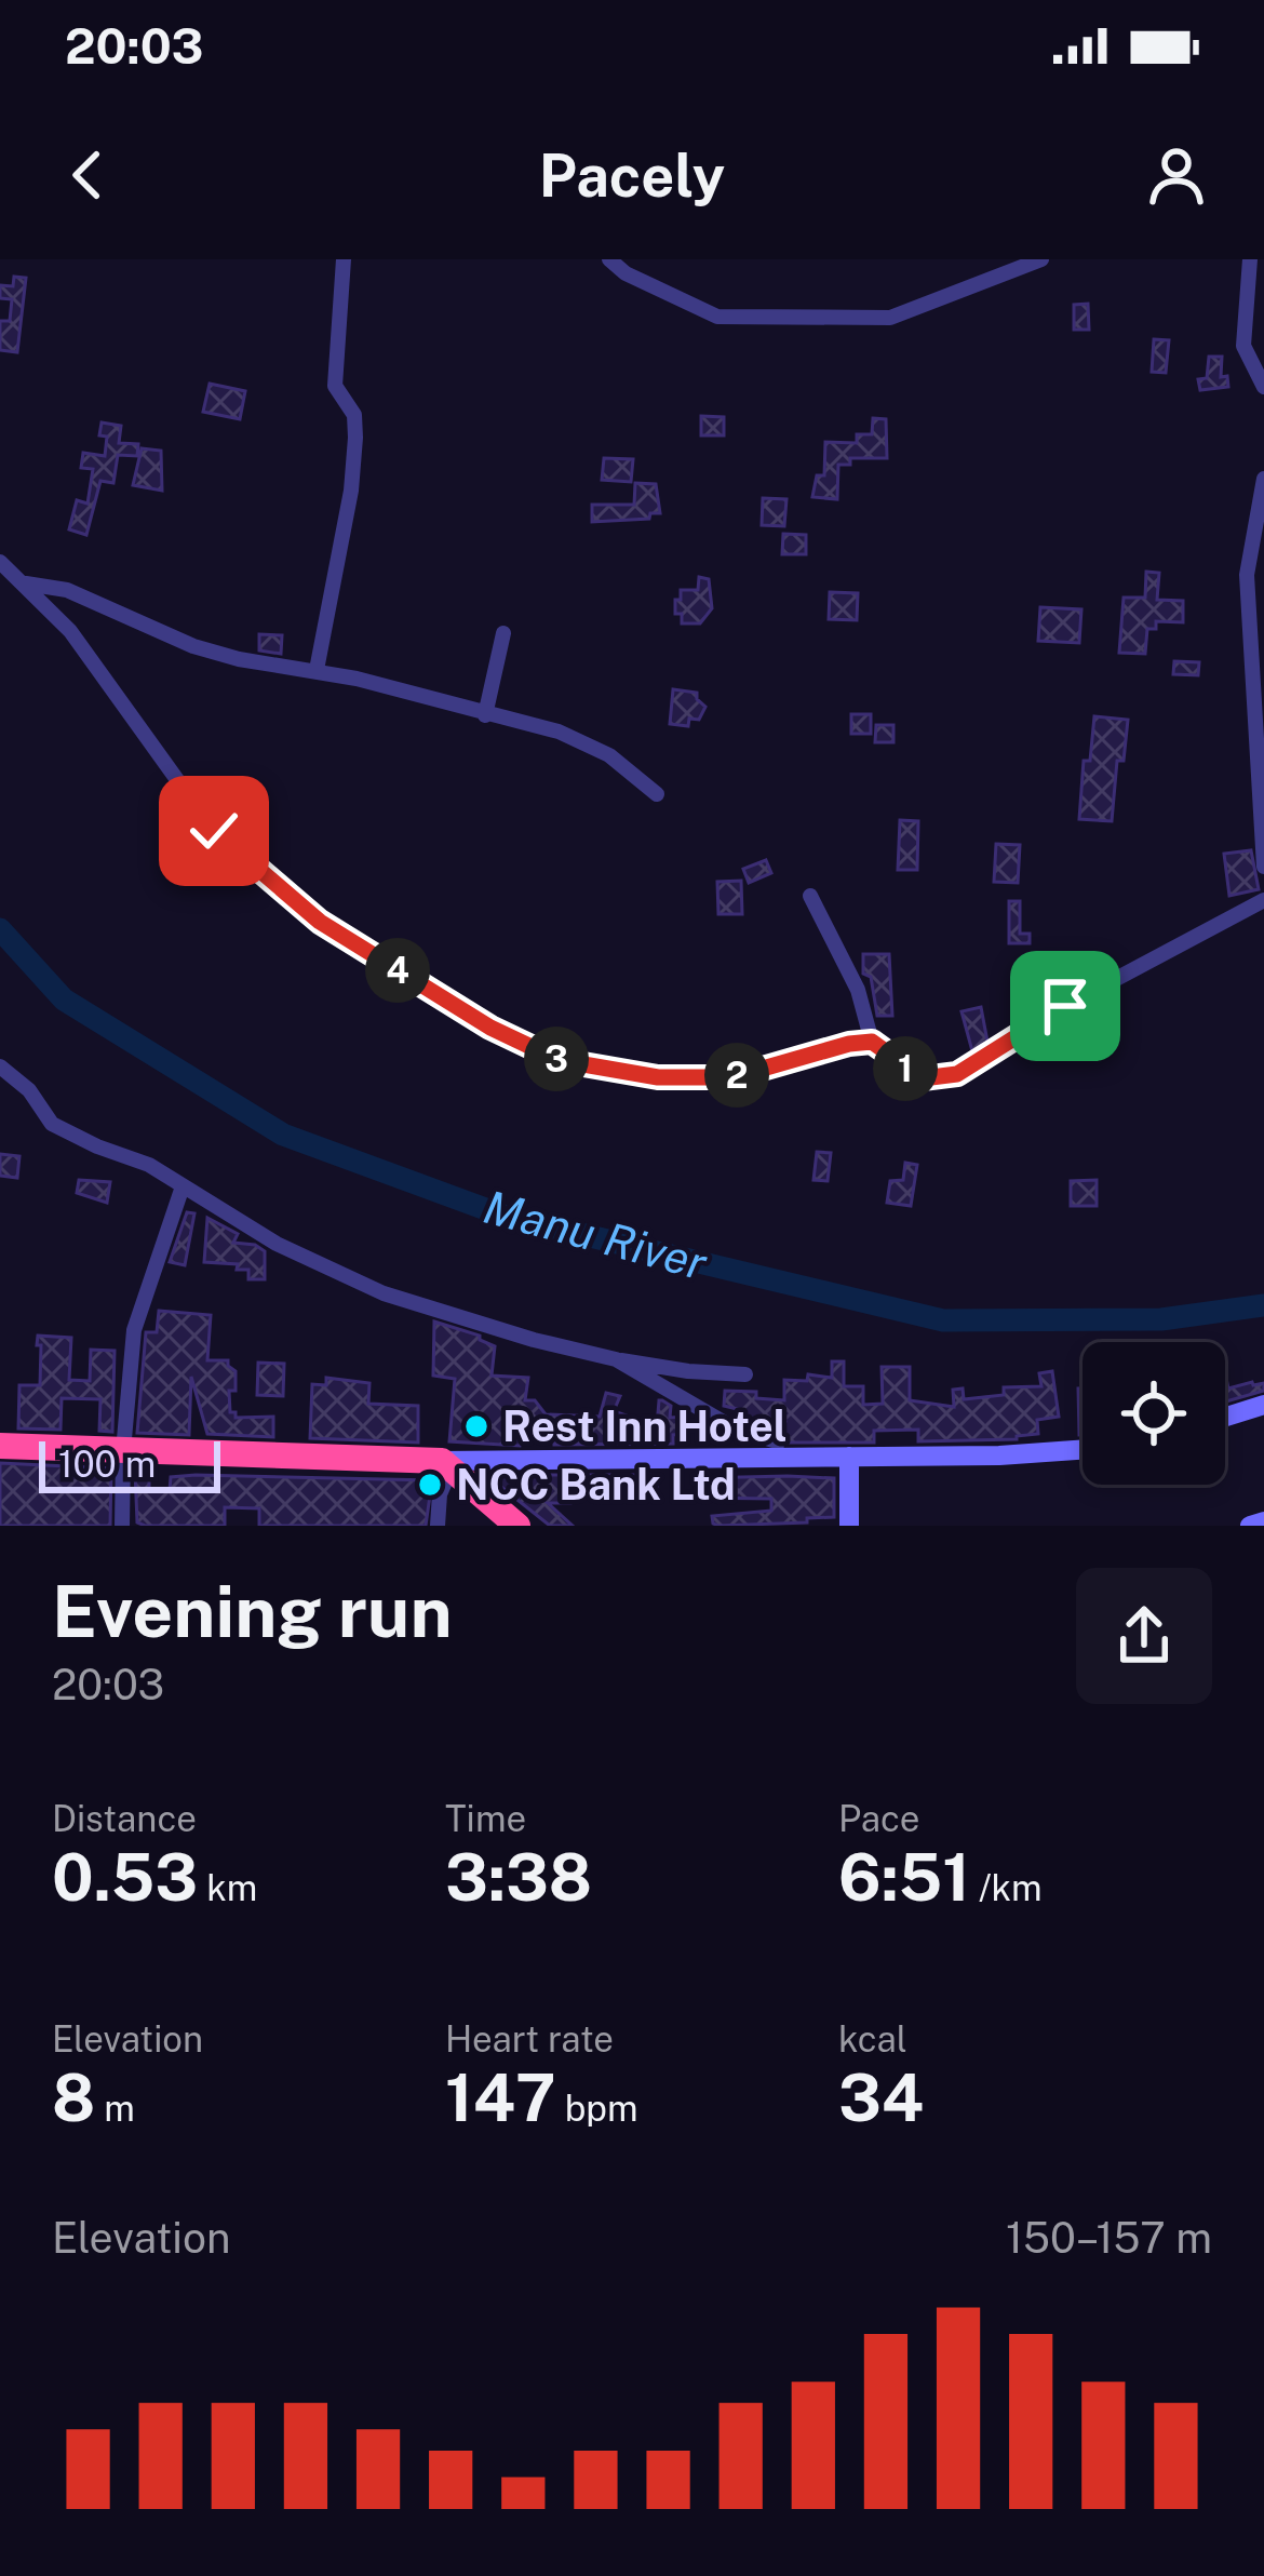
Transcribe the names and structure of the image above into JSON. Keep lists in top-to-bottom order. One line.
{"water":["Manu River"],"places":["Rest Inn Hotel","NCC Bank Ltd"],"scale_bar":"100 m","page":{"status":"20:03","header":"Pacely","pins":["4","3","1","2"],"scale":"100 m","heading":["Evening run","20:03"],"stats":[["Distance","0.53 km"],["Time","3:38"],["Pace","6:51 /km"],["Elevation","8 m"],["Heart rate","147 bpm"],["kcal","34"]],"chart":["Elevation","150–157 m"]}}
